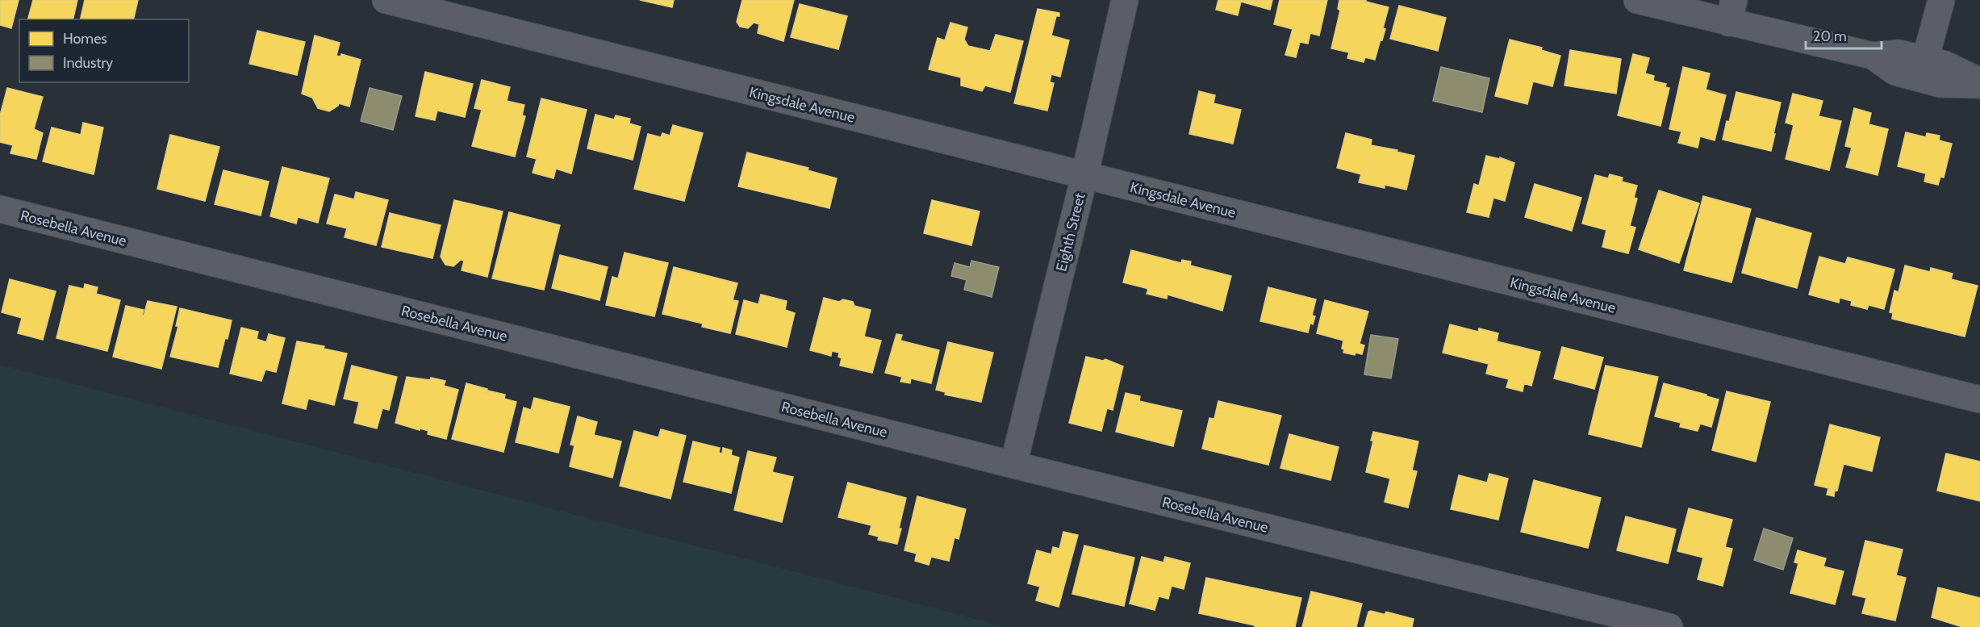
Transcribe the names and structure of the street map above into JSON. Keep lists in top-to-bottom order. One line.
{"streets":{"street":["Kingsdale Avenue","Rosebella Avenue","Eighth Street"]},"crossings":[["Kingsdale Avenue","Eighth Street"],["Rosebella Avenue","Eighth Street"]],"legend":["Homes","Industry"],"scale_bar":"20 m"}
